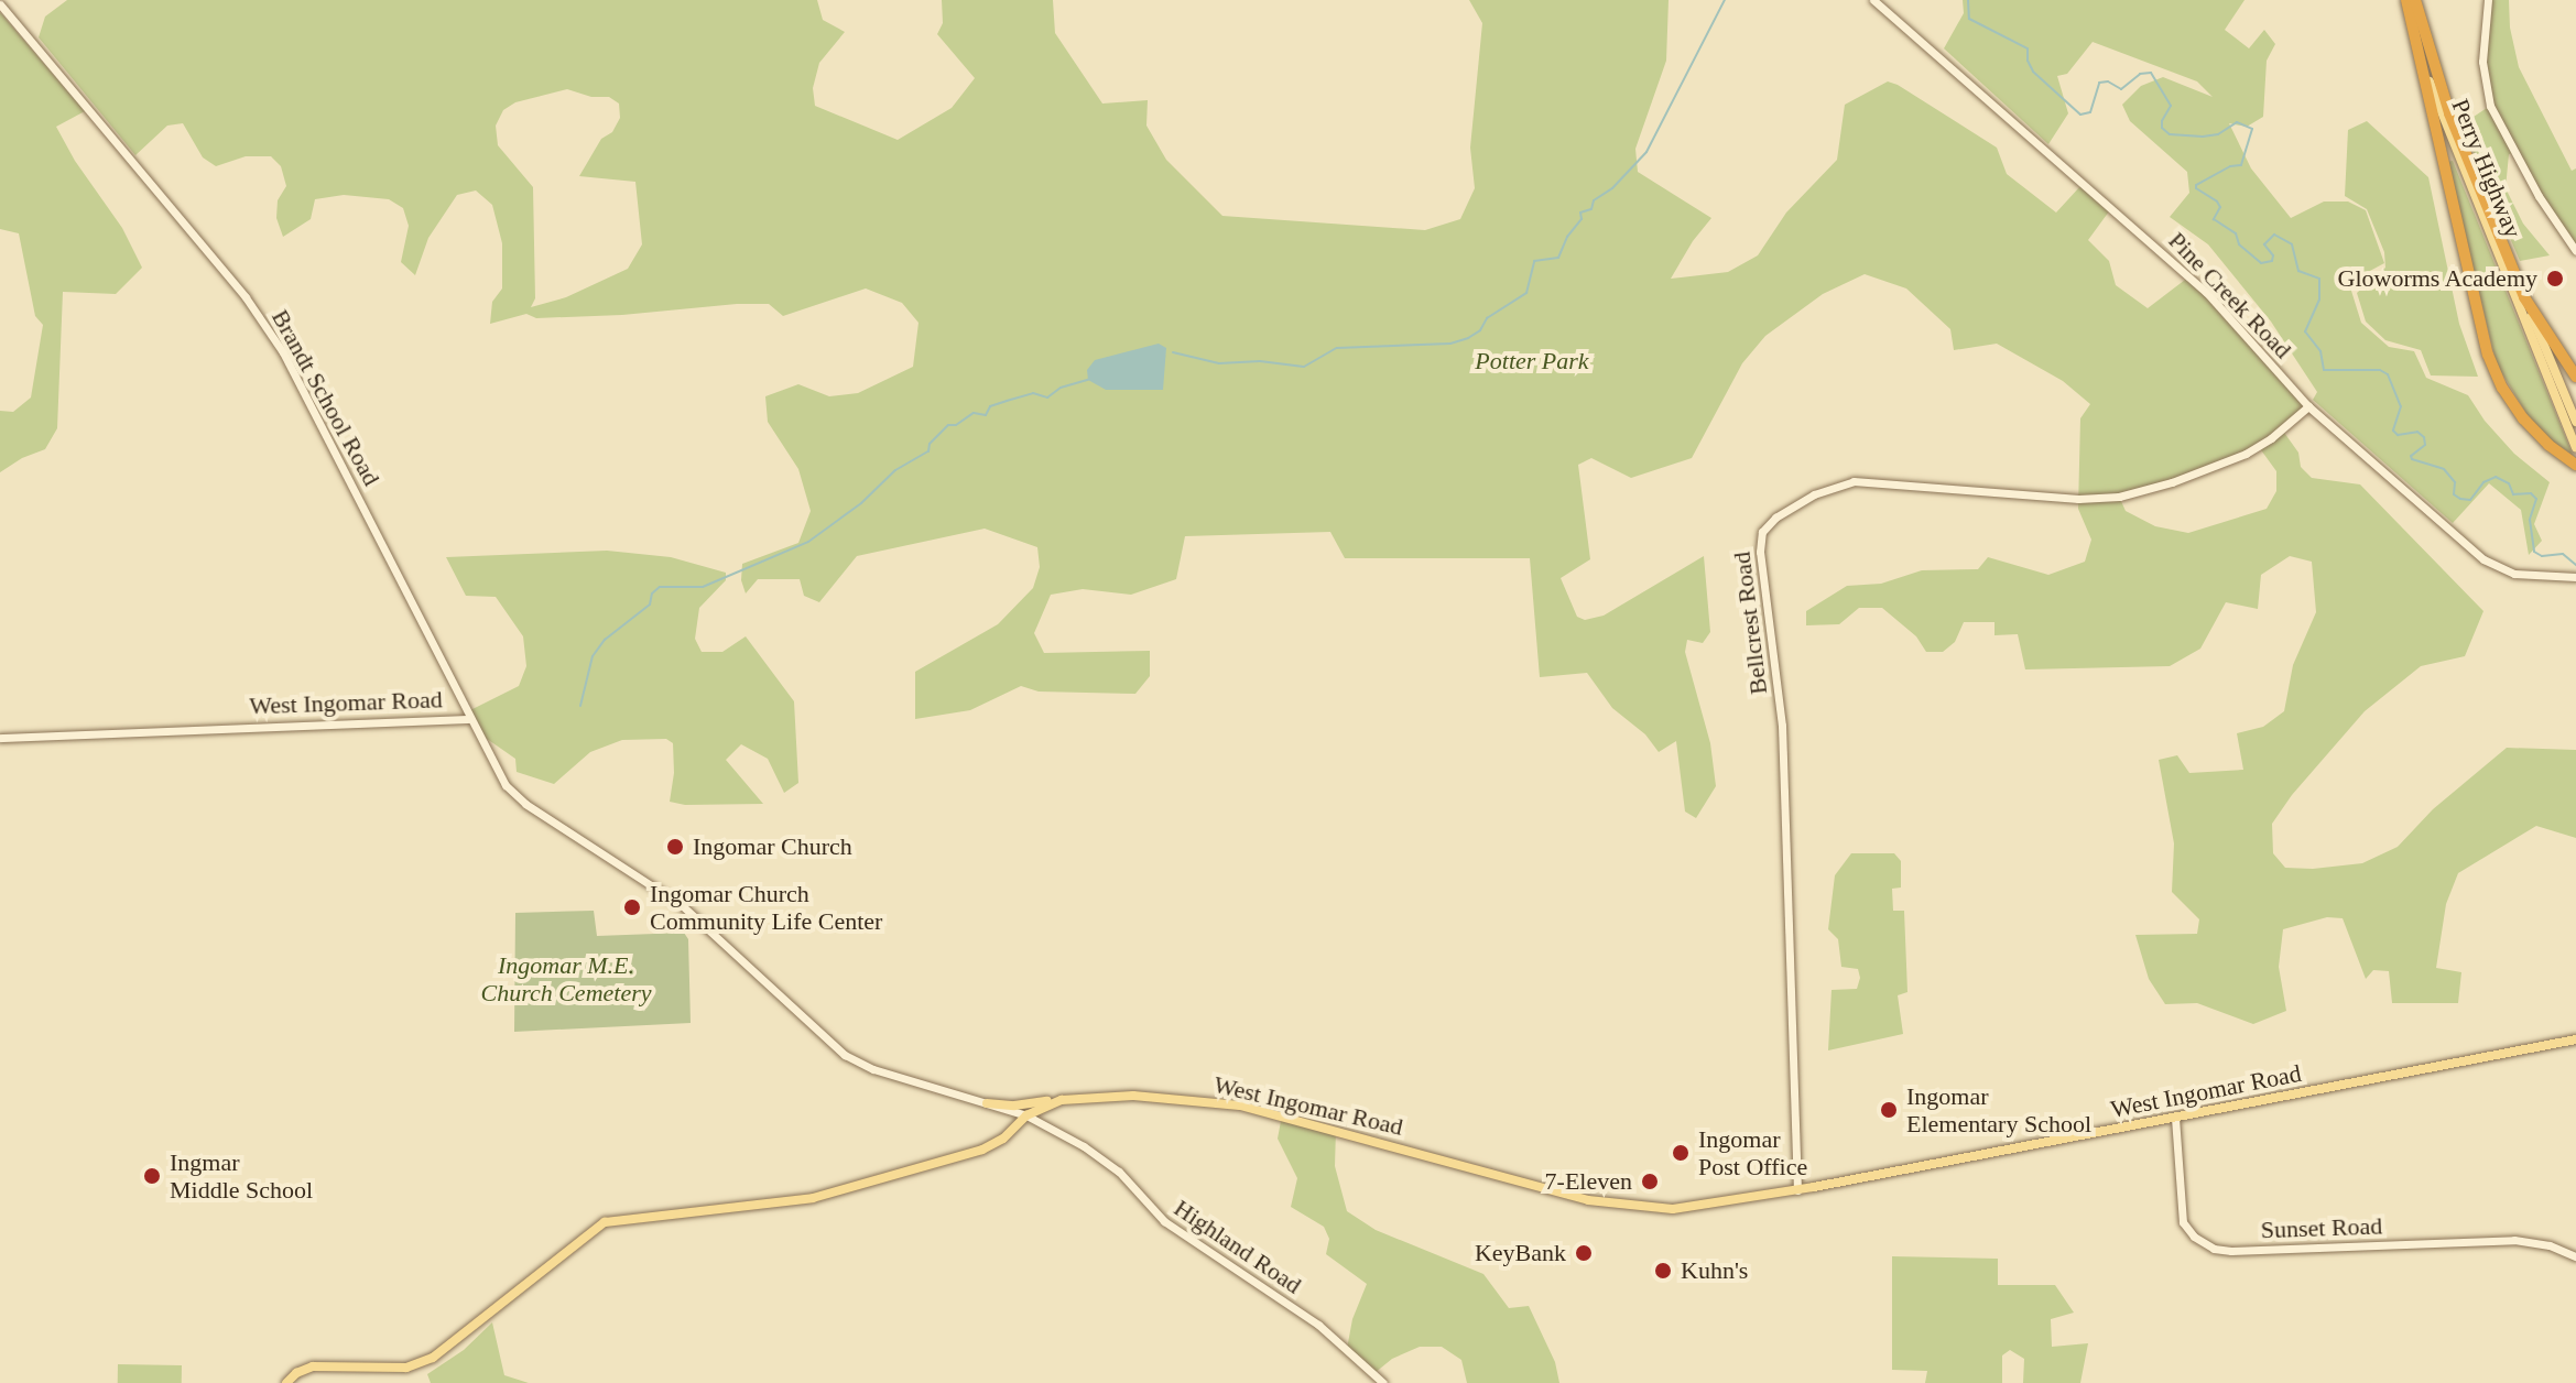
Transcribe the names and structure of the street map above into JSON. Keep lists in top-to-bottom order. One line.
{"streets":{"highway":["Perry Highway"],"main road":["West Ingomar Road"],"street":["Pine Creek Road","Brandt School Road","Bellcrest Road","Sunset Road","Highland Road"]},"crossings":[["Pine Creek Road","Bellcrest Road"],["Brandt School Road","West Ingomar Road"],["Bellcrest Road","West Ingomar Road"],["West Ingomar Road","Sunset Road"],["West Ingomar Road","Highland Road"]],"parks":["Potter Park","Ingomar M.E. Church Cemetery"],"places":["Gloworms Academy","Ingomar Church","Ingomar Church Community Life Center","Ingomar Elementary School","Ingomar Post Office","Ingmar Middle School","7-Eleven","KeyBank","Kuhn's"]}
